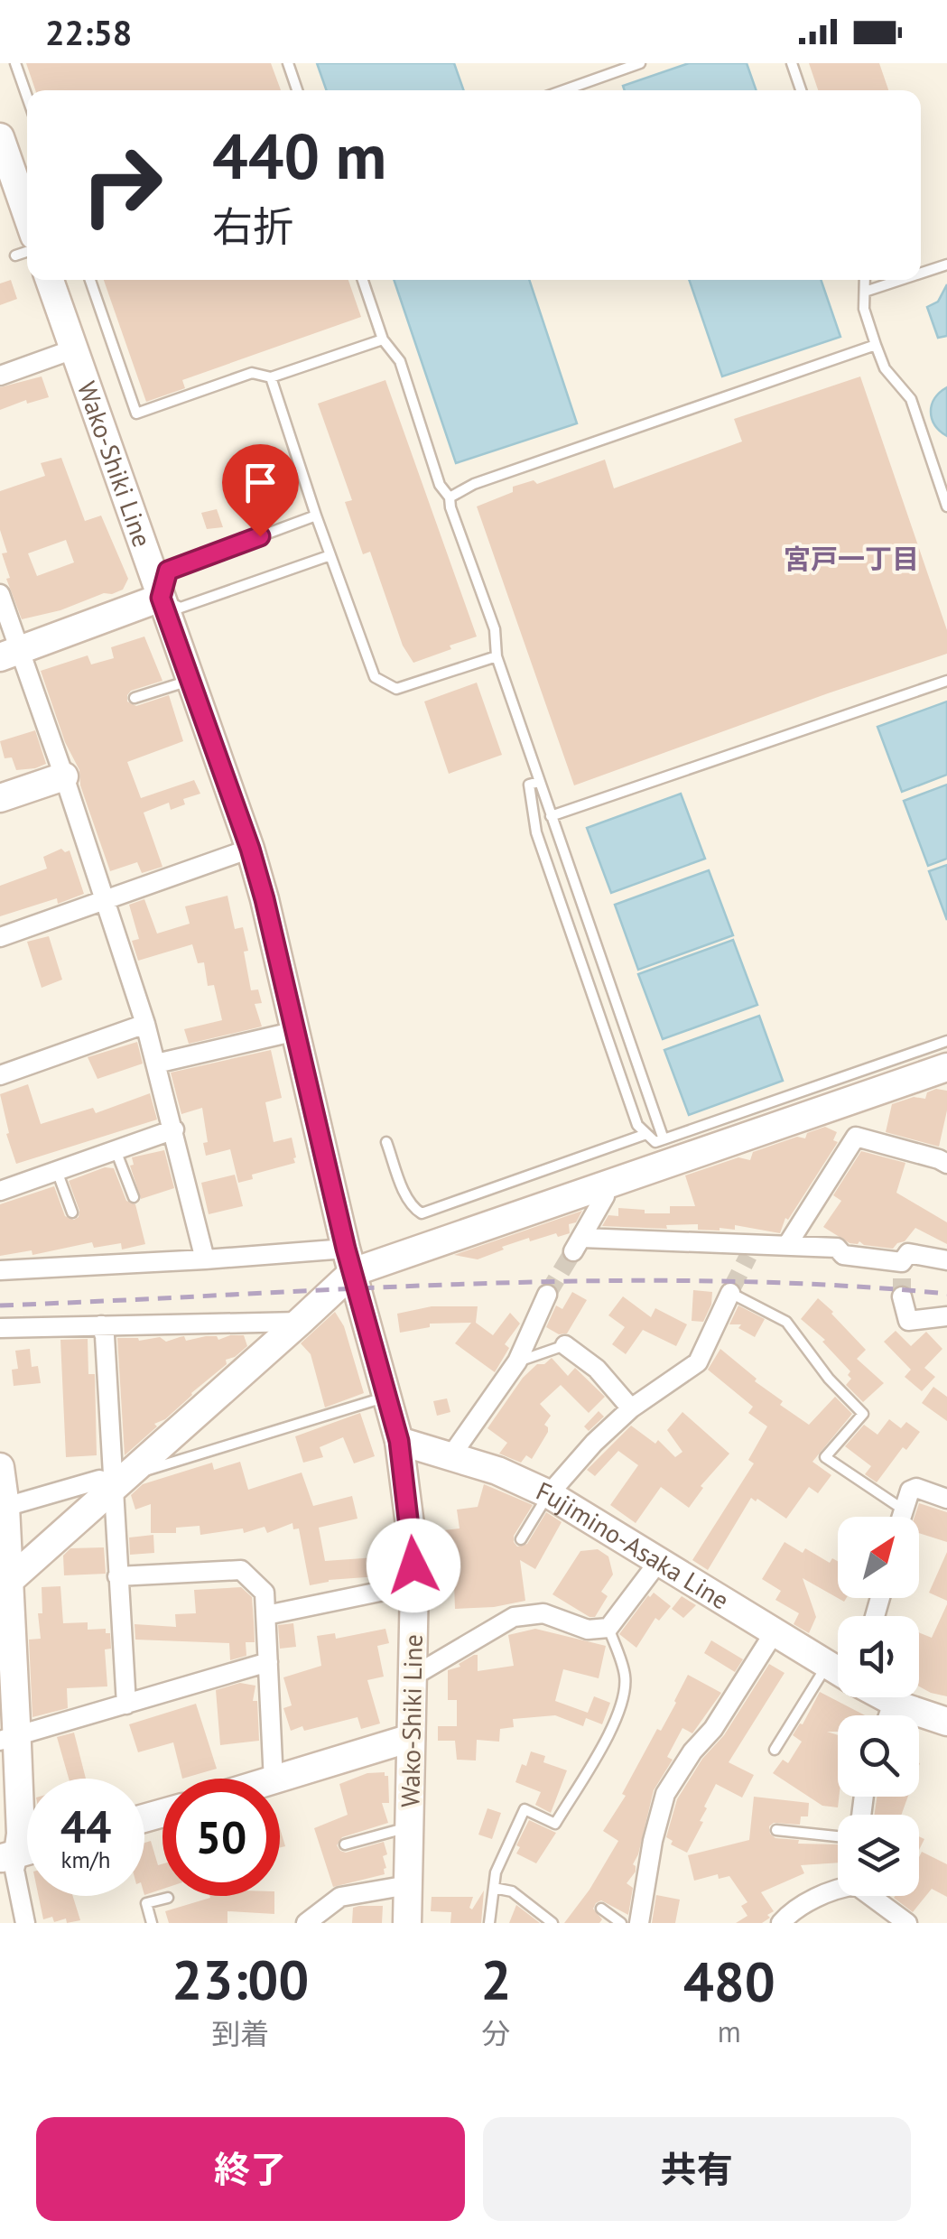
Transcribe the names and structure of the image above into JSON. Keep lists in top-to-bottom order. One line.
{"streets":{"main road":["Wako-Shiki Line","Fujimino-Asaka Line"]},"crossings":[["Wako-Shiki Line","Fujimino-Asaka Line"]],"districts":["宮戸一丁目"],"north":"top right","page":{"status":"22:58","turn":["440 m","右折"],"speed":"44 km/h","limit":"50","eta":["23:00","到着","2","分","480","m"],"buttons":["終了","共有"]}}
